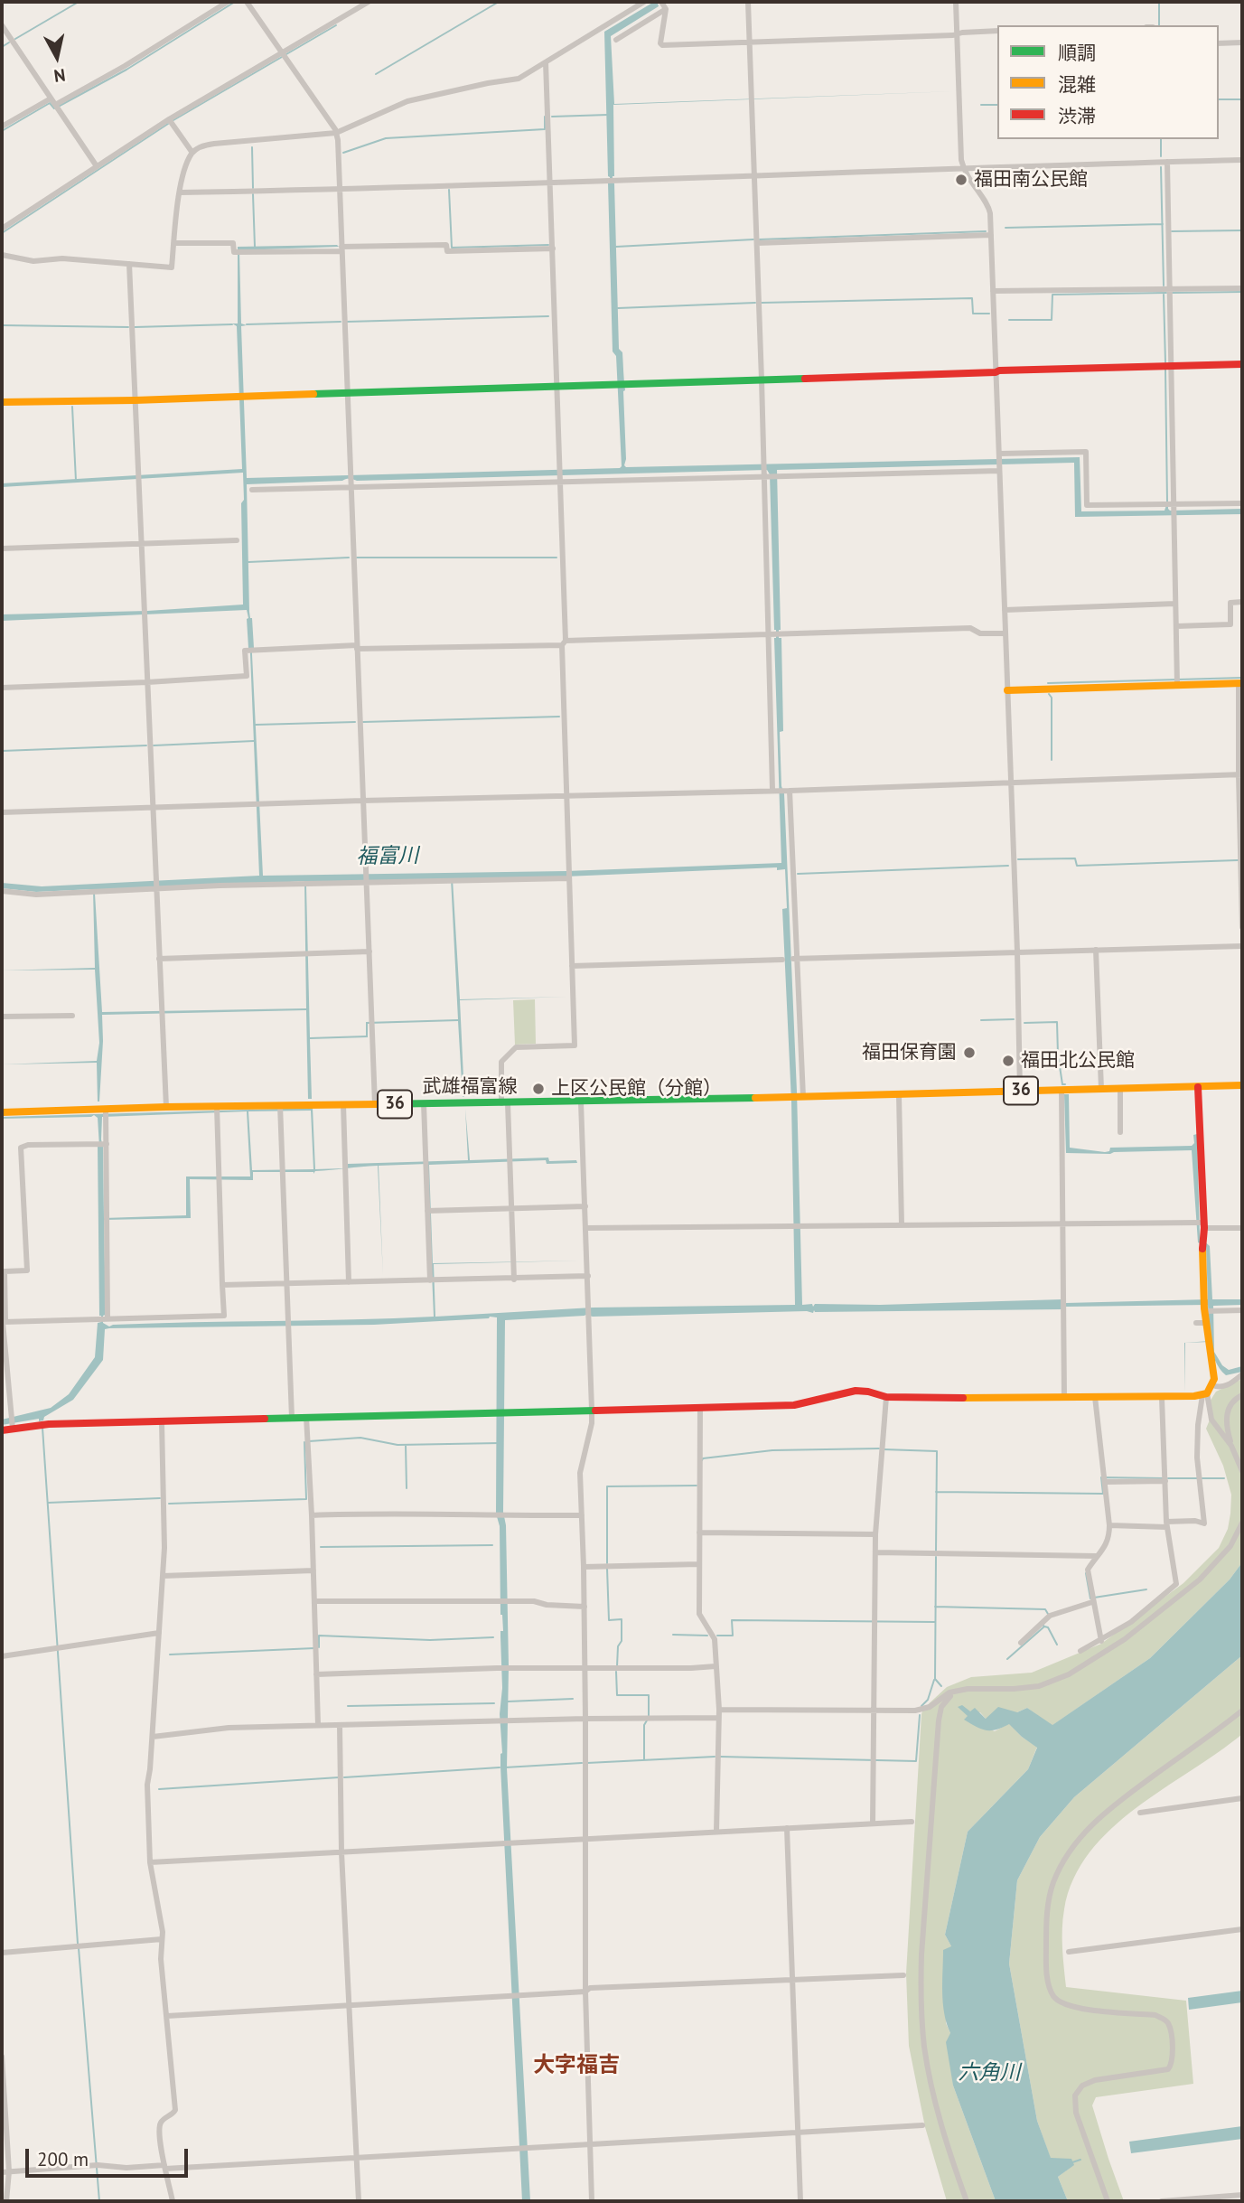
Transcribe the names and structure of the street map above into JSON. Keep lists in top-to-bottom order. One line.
{"streets":{"street":["武雄福富線","36"]},"districts":["大字福吉"],"water":["福富川","六角川"],"places":["福田南公民館","福田保育園","福田北公民館","上区公民館（分館）"],"legend":["順調","混雑","渋滞"],"scale_bar":"200 m","north":"bottom"}
